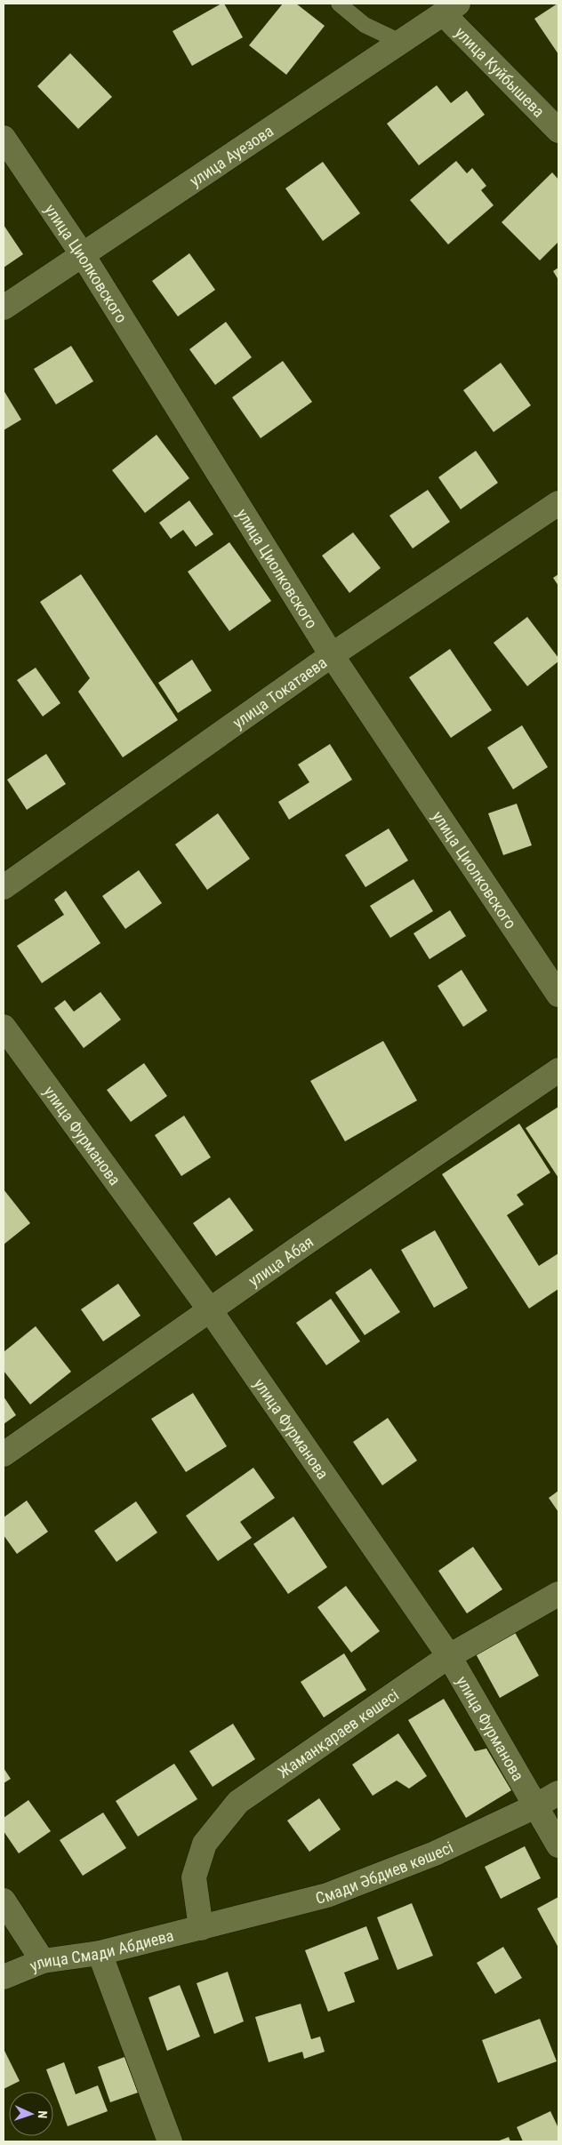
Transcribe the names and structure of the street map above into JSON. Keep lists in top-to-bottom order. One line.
{"streets":{"street":["улица Куйбышева","улица Ауезова","улица Циолковского","улица Токатаева","улица Фурманова","улица Абая","Жаманқараев көшесі","Смади Әбдиев көшесі","улица Смади Абдиева"]},"crossings":[["улица Куйбышева","улица Ауезова"],["улица Ауезова","улица Циолковского"],["улица Циолковского","улица Токатаева"],["улица Фурманова","улица Абая"],["улица Фурманова","Жаманқараев көшесі"],["улица Фурманова","Смади Әбдиев көшесі"],["Жаманқараев көшесі","Смади Әбдиев көшесі"],["Жаманқараев көшесі","улица Смади Абдиева"],["Смади Әбдиев көшесі","улица Смади Абдиева"]],"north":"right"}
